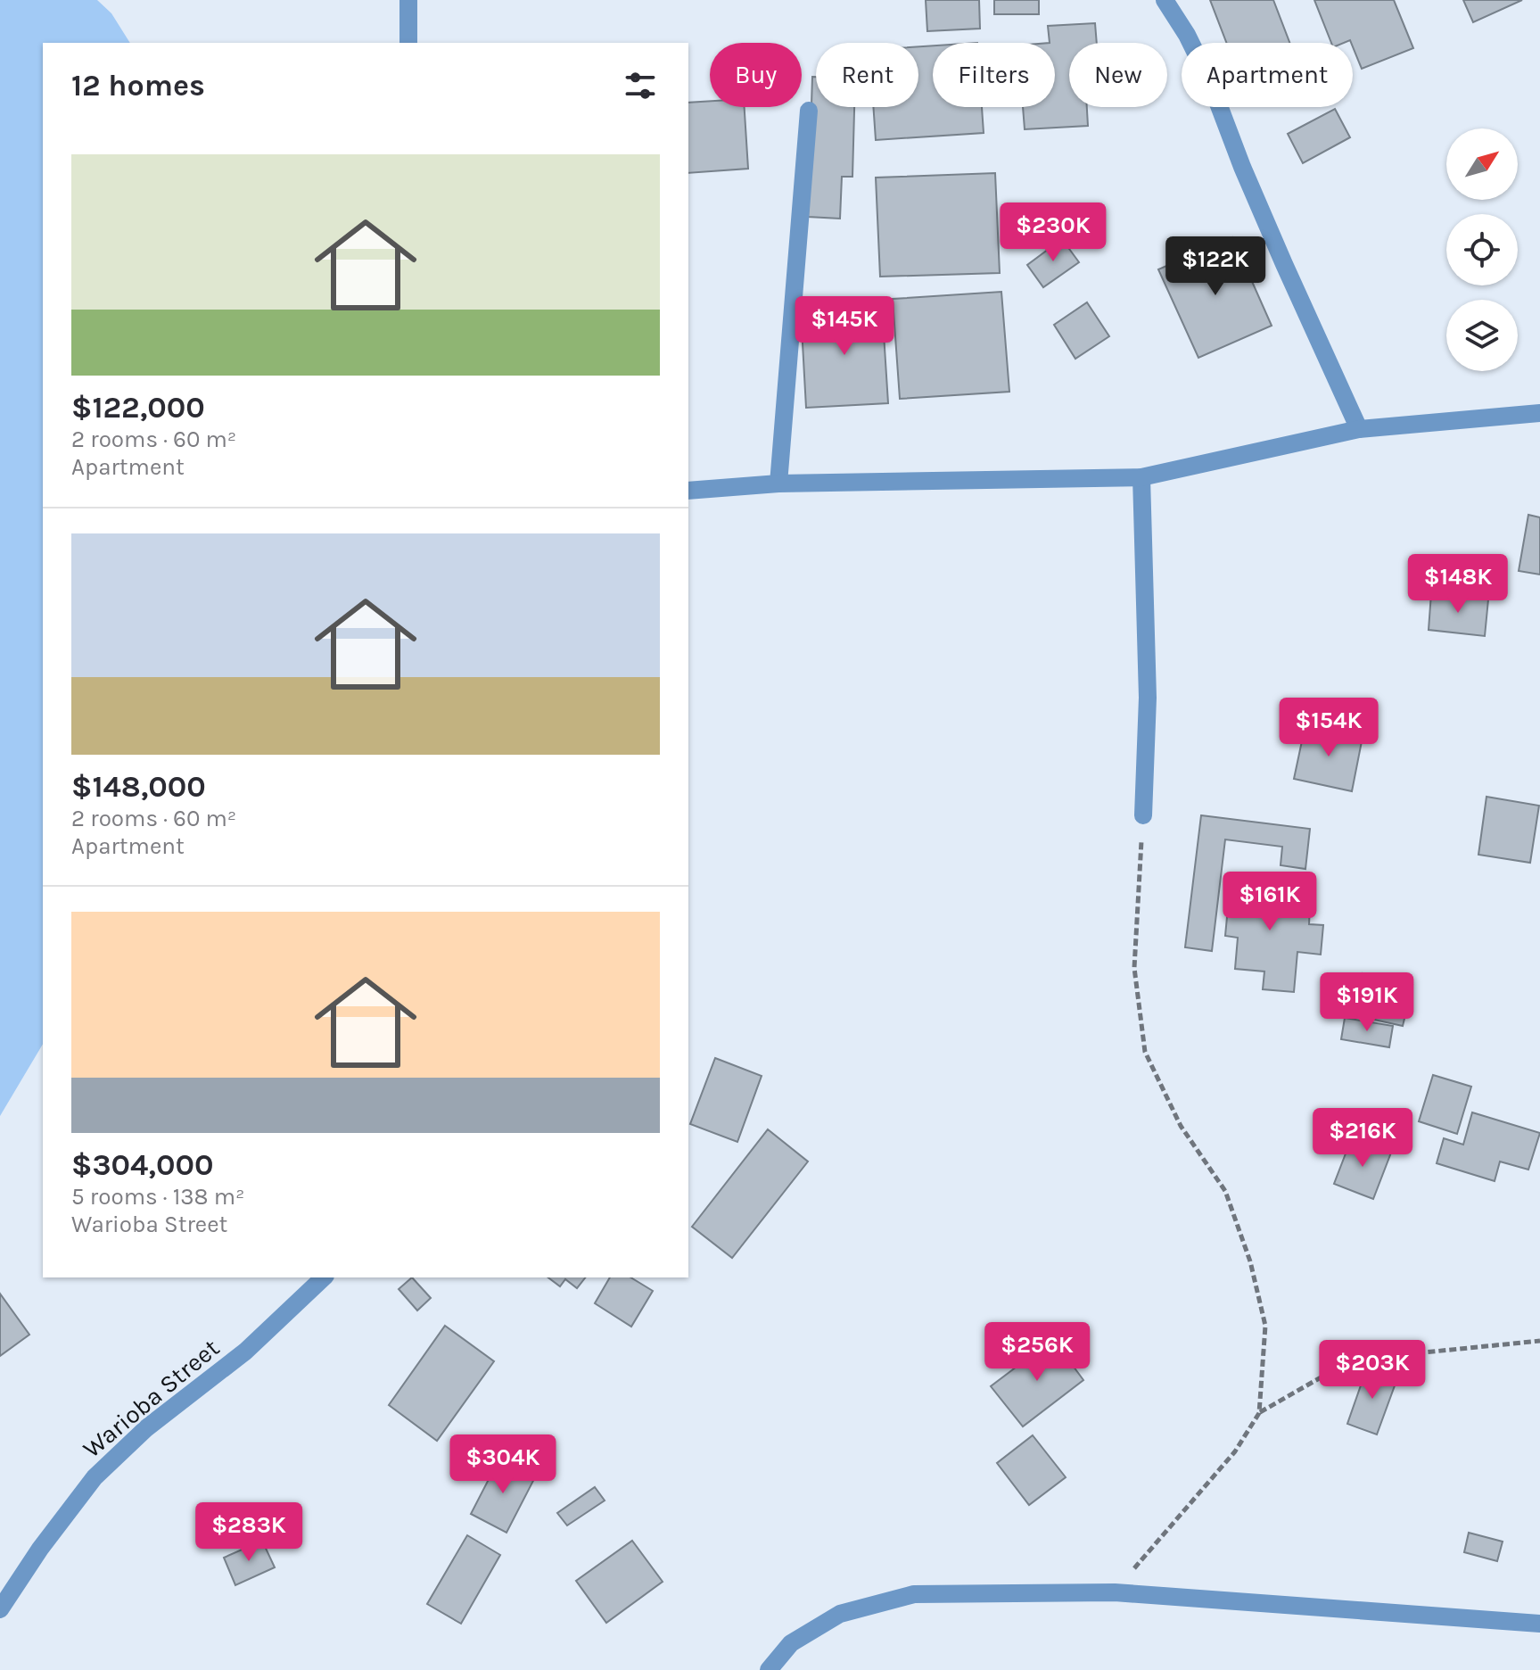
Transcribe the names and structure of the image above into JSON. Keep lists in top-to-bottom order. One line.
{"streets":{"street":["Warioba Street"]},"north":"top right","page":{"chip":["Buy","Rent","Filters","New","Apartment"],"heading":"12 homes","list":[{"name":"$122,000","note":"2 rooms · 60 m² · Apartment"},{"name":"$148,000","note":"2 rooms · 60 m² · Apartment"},{"name":"$304,000","note":"5 rooms · 138 m² · Warioba Street"}],"price":["$230K","$122K","$145K","$148K","$154K","$161K","$191K","$216K","$256K","$203K","$304K","$283K"]}}
